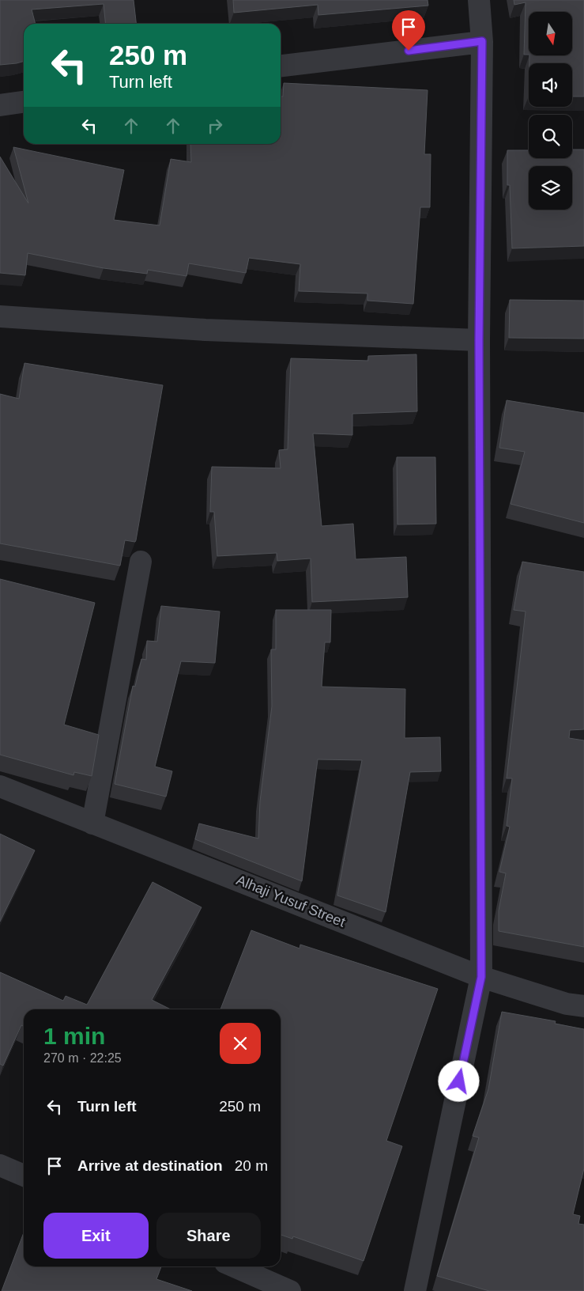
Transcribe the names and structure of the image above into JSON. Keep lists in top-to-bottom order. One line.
{"streets":{"street":["Alhaji Yusuf Street"]},"north":"bottom","page":{"turn":["250 m","Turn left"],"heading":["1 min","270 m · 22:25"],"list":[{"name":"Turn left","value":"250 m"},{"name":"Arrive at destination","value":"20 m"}],"buttons":["Exit","Share"]}}
